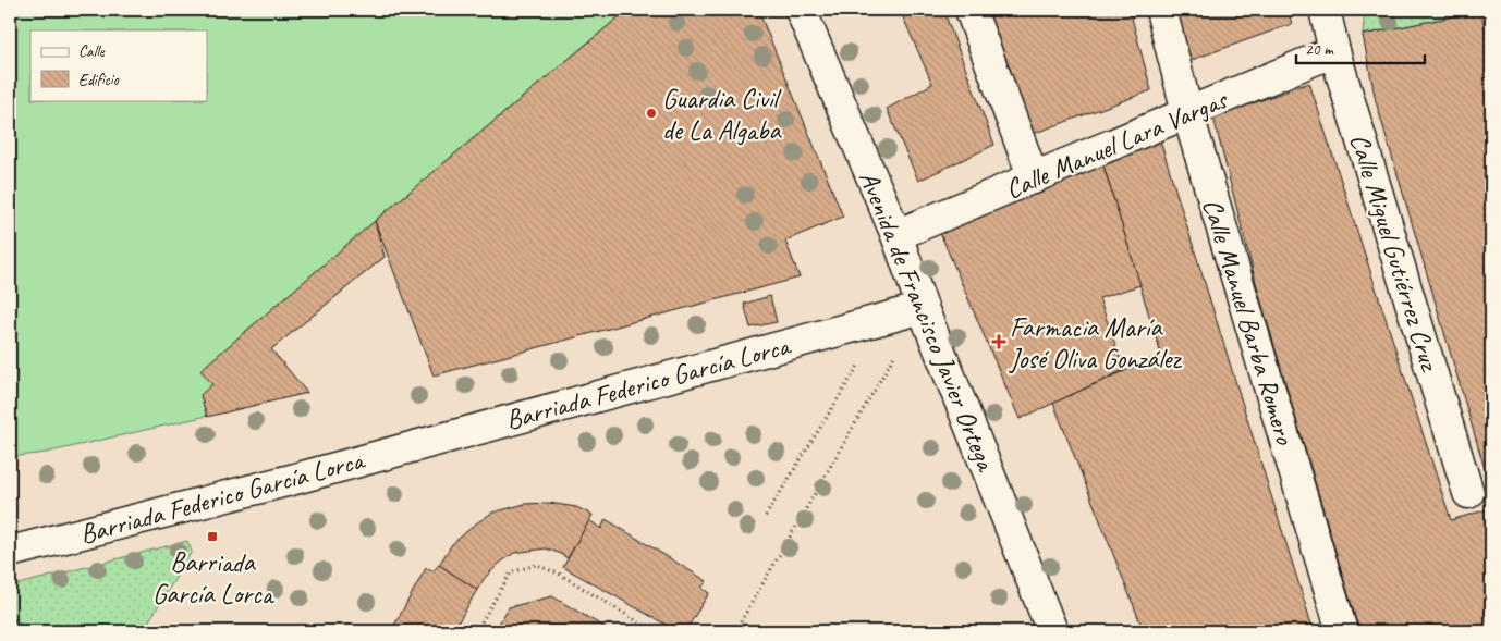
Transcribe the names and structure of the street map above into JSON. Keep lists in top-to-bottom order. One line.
{"streets":{"street":["Calle Manuel Lara Vargas","Calle Miguel Gutiérrez Cruz","Avenida de Francisco Javier Ortega","Calle Manuel Barba Romero","Barriada Federico García Lorca"]},"crossings":[["Calle Manuel Lara Vargas","Calle Miguel Gutiérrez Cruz"],["Calle Manuel Lara Vargas","Avenida de Francisco Javier Ortega"],["Calle Manuel Lara Vargas","Calle Manuel Barba Romero"],["Avenida de Francisco Javier Ortega","Barriada Federico García Lorca"]],"places":{"other":["Guardia Civil de La Algaba"],"health":["Farmacia María José Oliva González"],"transit":["Barriada García Lorca"]},"legend":["Calle","Edificio"],"scale_bar":"20 m"}
